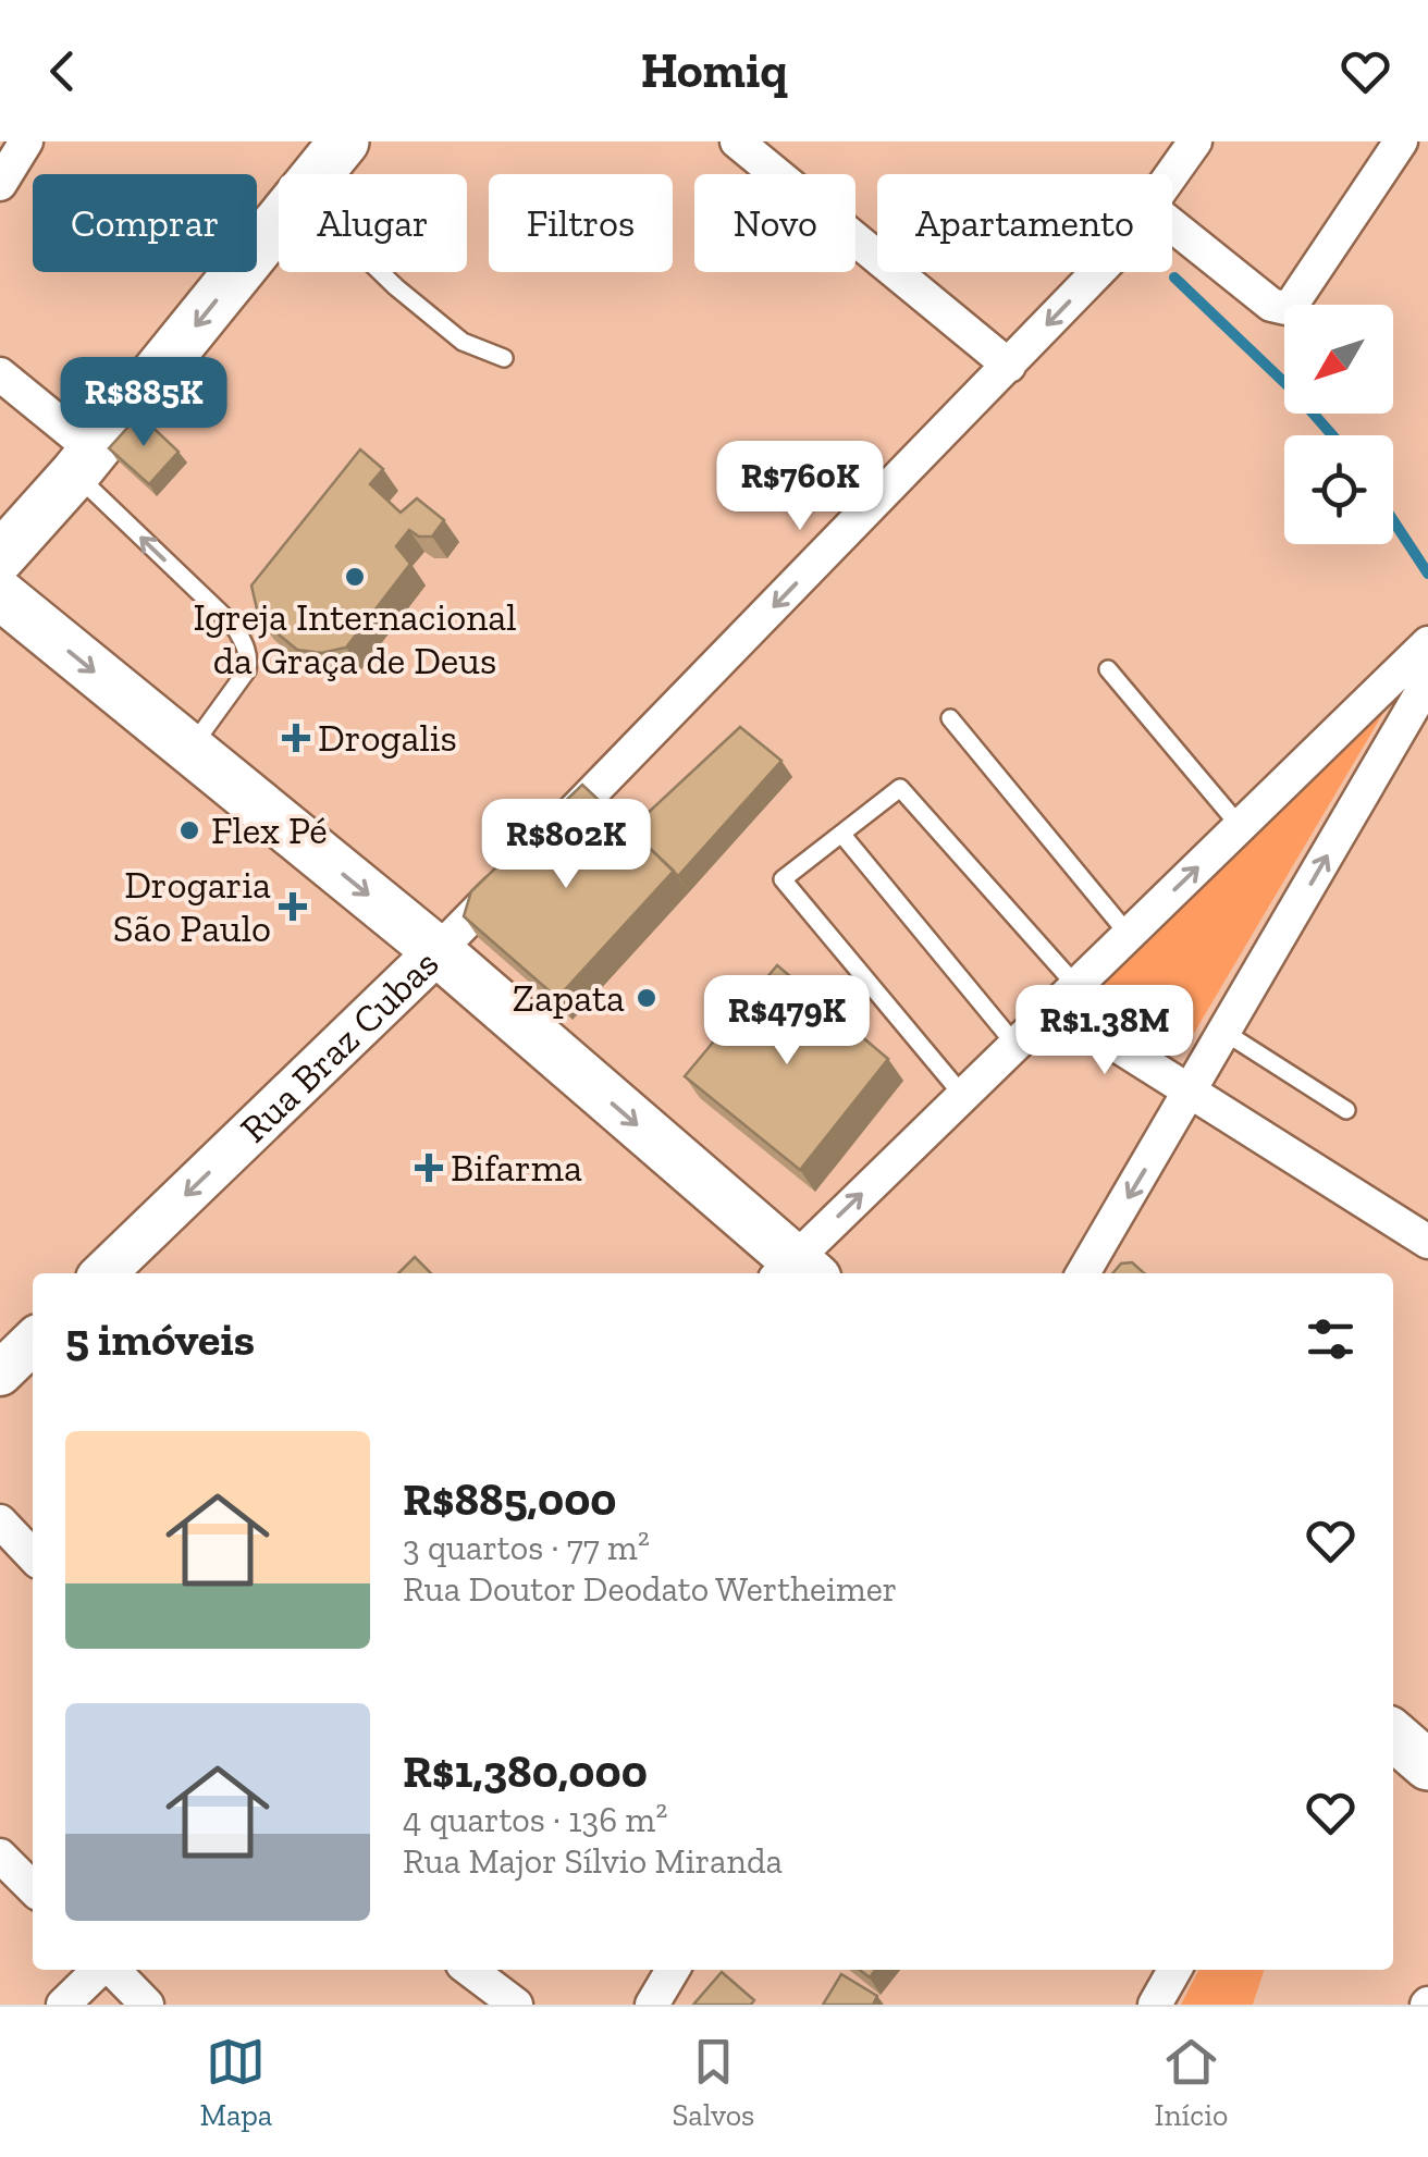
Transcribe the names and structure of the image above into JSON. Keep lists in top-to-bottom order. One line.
{"streets":{"main road":["Rua Braz Cubas"]},"one_way":["Rua Braz Cubas"],"places":{"other":["Igreja Internacional da Graça de Deus","Flex Pé","Zapata"],"health":["Drogalis","Drogaria São Paulo","Bifarma"]},"north":"bottom left","page":{"header":"Homiq","chip":["Comprar","Alugar","Filtros","Novo","Apartamento"],"price":["R$885K","R$760K","R$802K","R$479K","R$1.38M"],"heading":"5 imóveis","list":[{"name":"R$885,000","note":"3 quartos · 77 m² · Rua Doutor Deodato Wertheimer"},{"name":"R$1,380,000","note":"4 quartos · 136 m² · Rua Major Sílvio Miranda"}],"tabs":["Mapa","Salvos","Início"]}}
